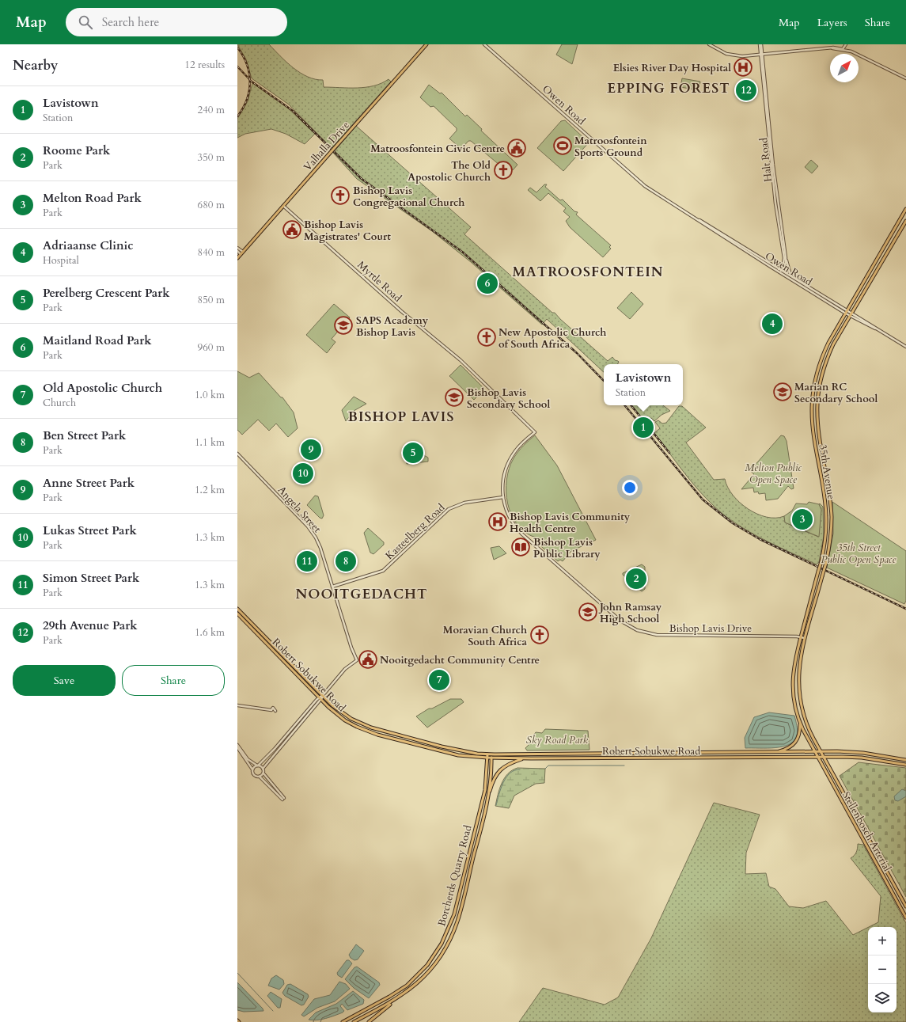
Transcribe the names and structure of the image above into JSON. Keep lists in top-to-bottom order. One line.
{"streets":{"main road":["Valhalla Drive","35th Avenue","Robert Sobukwe Road","Stellenbosch Arterial","Borcherds Quarry Road"],"street":["Owen Road","Halt Road","Myrtle Road","Angela Street","Kasteelberg Road","Bishop Lavis Drive"]},"crossings":[["Owen Road","Halt Road"],["Owen Road","35th Avenue"],["Valhalla Drive","Myrtle Road"],["Myrtle Road","Bishop Lavis Drive"],["35th Avenue","Bishop Lavis Drive"],["35th Avenue","Robert Sobukwe Road"],["35th Avenue","Stellenbosch Arterial"],["Angela Street","Kasteelberg Road"],["Angela Street","Robert Sobukwe Road"],["Kasteelberg Road","Bishop Lavis Drive"],["Robert Sobukwe Road","Stellenbosch Arterial"],["Robert Sobukwe Road","Borcherds Quarry Road"]],"districts":["EPPING FOREST","MATROOSFONTEIN","BISHOP LAVIS","NOOITGEDACHT"],"parks":["Melton Public Open Space","35th Street Public Open Space","Sky Road Park"],"places":{"hospital":["Elsies River Day Hospital","Bishop Lavis Community Health Centre"],"sports":["Matroosfontein Sports Ground"],"public building":["Matroosfontein Civic Centre","Bishop Lavis Magistrates' Court","Nooitgedacht Community Centre"],"church":["The Old Apostolic Church","Bishop Lavis Congregational Church","New Apostolic Church of South Africa","Moravian Church South Africa"],"school or university":["SAPS Academy Bishop Lavis","Marian RC Secondary School","Bishop Lavis Secondary School","John Ramsay High School"],"library":["Bishop Lavis Public Library"]},"north":"top right","page":{"header":"Map","search":"Search here","nav":["Map","Layers","Share"],"heading":["Nearby","12 results"],"pins":["12","6","4","1","9","5","10","3","8","11","2","7"],"list":[{"mark":"1","name":"Lavistown","note":"Station","value":"240 m"},{"mark":"2","name":"Roome Park","note":"Park","value":"350 m"},{"mark":"3","name":"Melton Road Park","note":"Park","value":"680 m"},{"mark":"4","name":"Adriaanse Clinic","note":"Hospital","value":"840 m"},{"mark":"5","name":"Perelberg Crescent Park","note":"Park","value":"850 m"},{"mark":"6","name":"Maitland Road Park","note":"Park","value":"960 m"},{"mark":"7","name":"Old Apostolic Church","note":"Church","value":"1.0 km"},{"mark":"8","name":"Ben Street Park","note":"Park","value":"1.1 km"},{"mark":"9","name":"Anne Street Park","note":"Park","value":"1.2 km"},{"mark":"10","name":"Lukas Street Park","note":"Park","value":"1.3 km"},{"mark":"11","name":"Simon Street Park","note":"Park","value":"1.3 km"},{"mark":"12","name":"29th Avenue Park","note":"Park","value":"1.6 km"}],"popup":["Lavistown","Station"],"buttons":["Save","Share"],"map_buttons":["+","−"]}}
